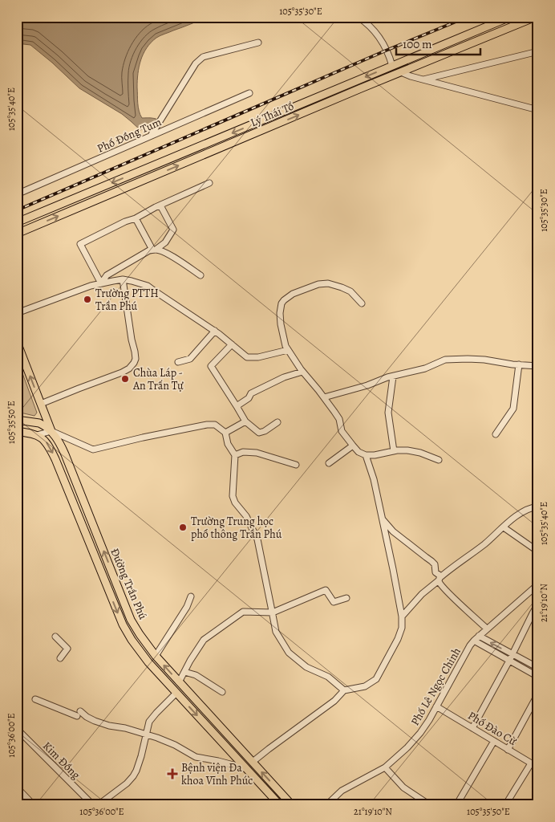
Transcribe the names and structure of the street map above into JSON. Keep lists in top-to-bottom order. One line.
{"streets":{"main road":["Lý Thái Tổ","Đường Trần Phú"],"street":["Phố Đồng Tum","Phố Lê Ngọc Chinh","Phố Đào Cừ","Kim Đồng"]},"crossings":[["Phố Lê Ngọc Chinh","Phố Đào Cừ"]],"places":{"other":["Trường PTTH Trần Phú","Chùa Láp - An Trấn Tự","Trường Trung học phổ thông Trần Phú"],"health":["Bệnh viện Đa khoa Vĩnh Phúc"]},"scale_bar":"100 m","coordinates":["105°35'30\"E","105°35'40\"E","105°35'50\"E","21°19'10\"N","105°36'00\"E"]}
